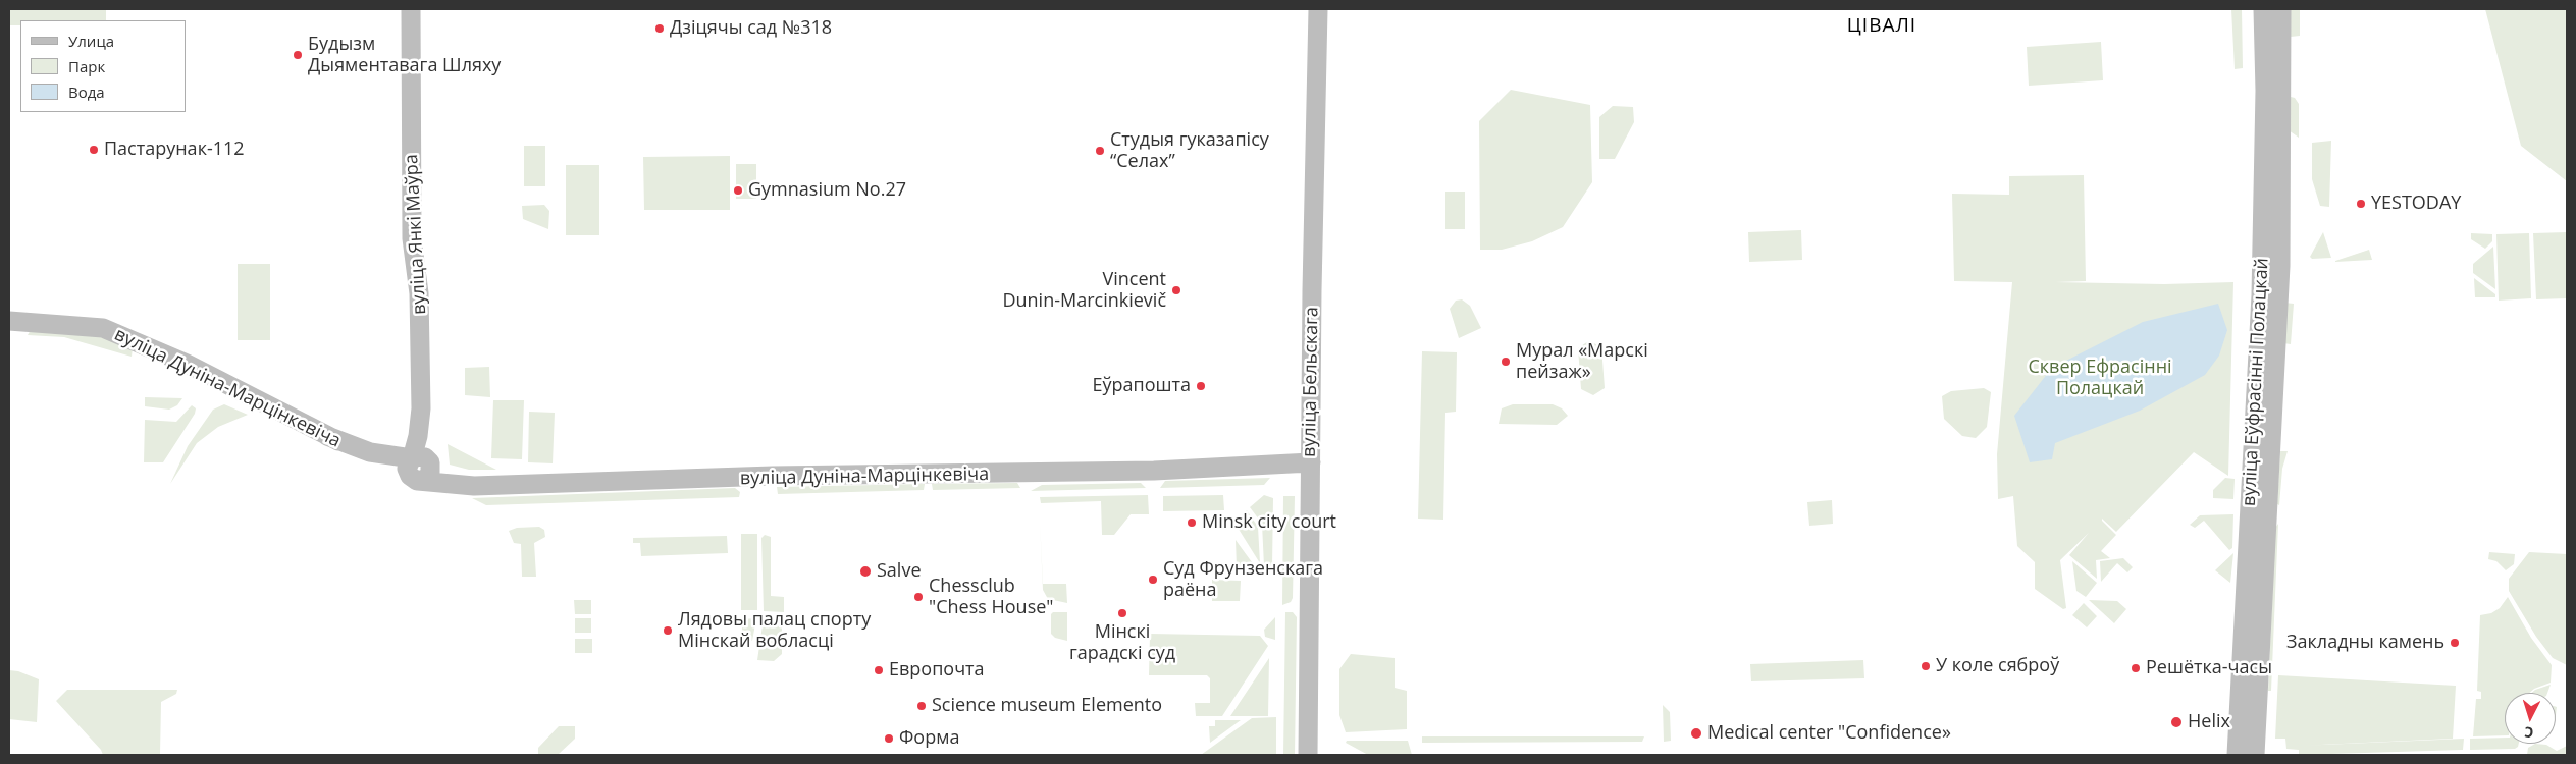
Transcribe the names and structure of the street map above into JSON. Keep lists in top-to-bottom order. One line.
{"streets":{"main road":["вуліца Янкі Маўра","вуліца Бельскага","вуліца Еўфрасінні Полацкай","вуліца Дуніна-Марцінкевіча"]},"crossings":[["вуліца Янкі Маўра","вуліца Дуніна-Марцінкевіча"],["вуліца Бельскага","вуліца Дуніна-Марцінкевіча"]],"districts":["ЦІВАЛІ"],"parks":["Сквер Ефрасінні Полацкай"],"places":["Дзіцячы сад №318","Будызм Дыяментавага Шляху","Пастарунак-112","Студыя гуказапісу “Селах”","Gymnasium No.27","YESTODAY","Vincent Dunin-Marcinkievič","Мурал «Марскі пейзаж»","Еўрапошта","Minsk city court","Salve","Суд Фрунзенскага раёна","Chessclub \"Chess House\"","Мінскі гарадскі суд","Лядовы палац спорту Мінскай вобласці","Закладны камень","У коле сяброў","Решётка-часы","Европочта","Science museum Elemento","Helix","Medical center \"Confidence»","Форма"],"legend":["Улица","Парк","Вода"],"north":"bottom"}
